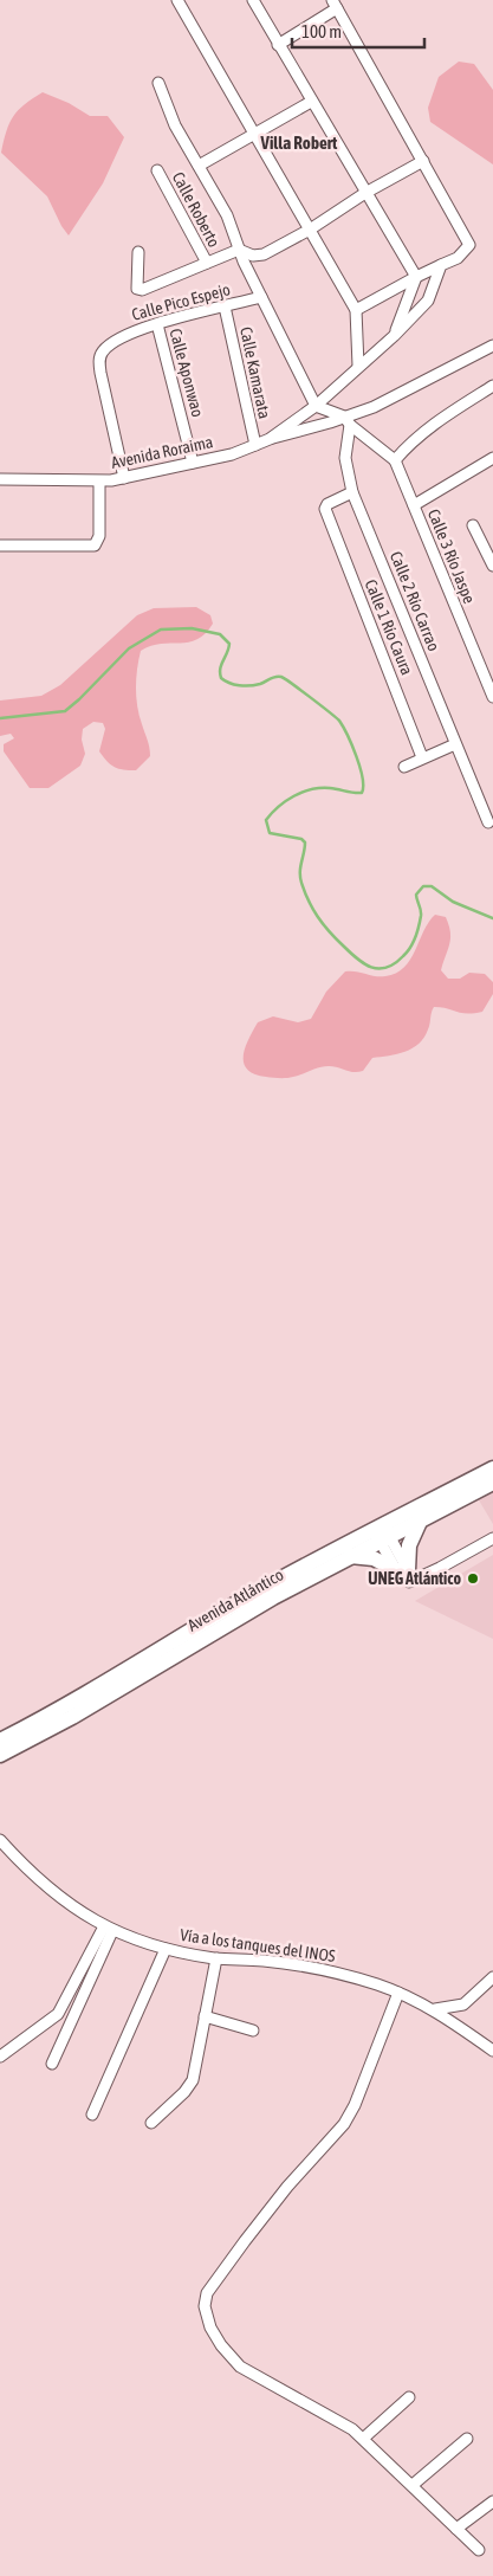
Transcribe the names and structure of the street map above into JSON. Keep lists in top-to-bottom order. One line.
{"streets":{"main road":["Avenida Atlántico"],"street":["Calle Roberto","Calle Pico Espejo","Calle Aponwao","Calle Kamarata","Avenida Roraima","Calle 3 Río Jaspe","Calle 2 Río Carrao","Calle 1 Río Caura","Vía a los tanques del INOS"]},"crossings":[["Calle Pico Espejo","Calle Aponwao"],["Calle Pico Espejo","Calle Kamarata"],["Calle Pico Espejo","Avenida Roraima"],["Calle Aponwao","Avenida Roraima"],["Calle Kamarata","Avenida Roraima"],["Calle 2 Río Carrao","Calle 1 Río Caura"]],"districts":["Villa Robert"],"places":["UNEG Atlántico"],"scale_bar":"100 m"}
